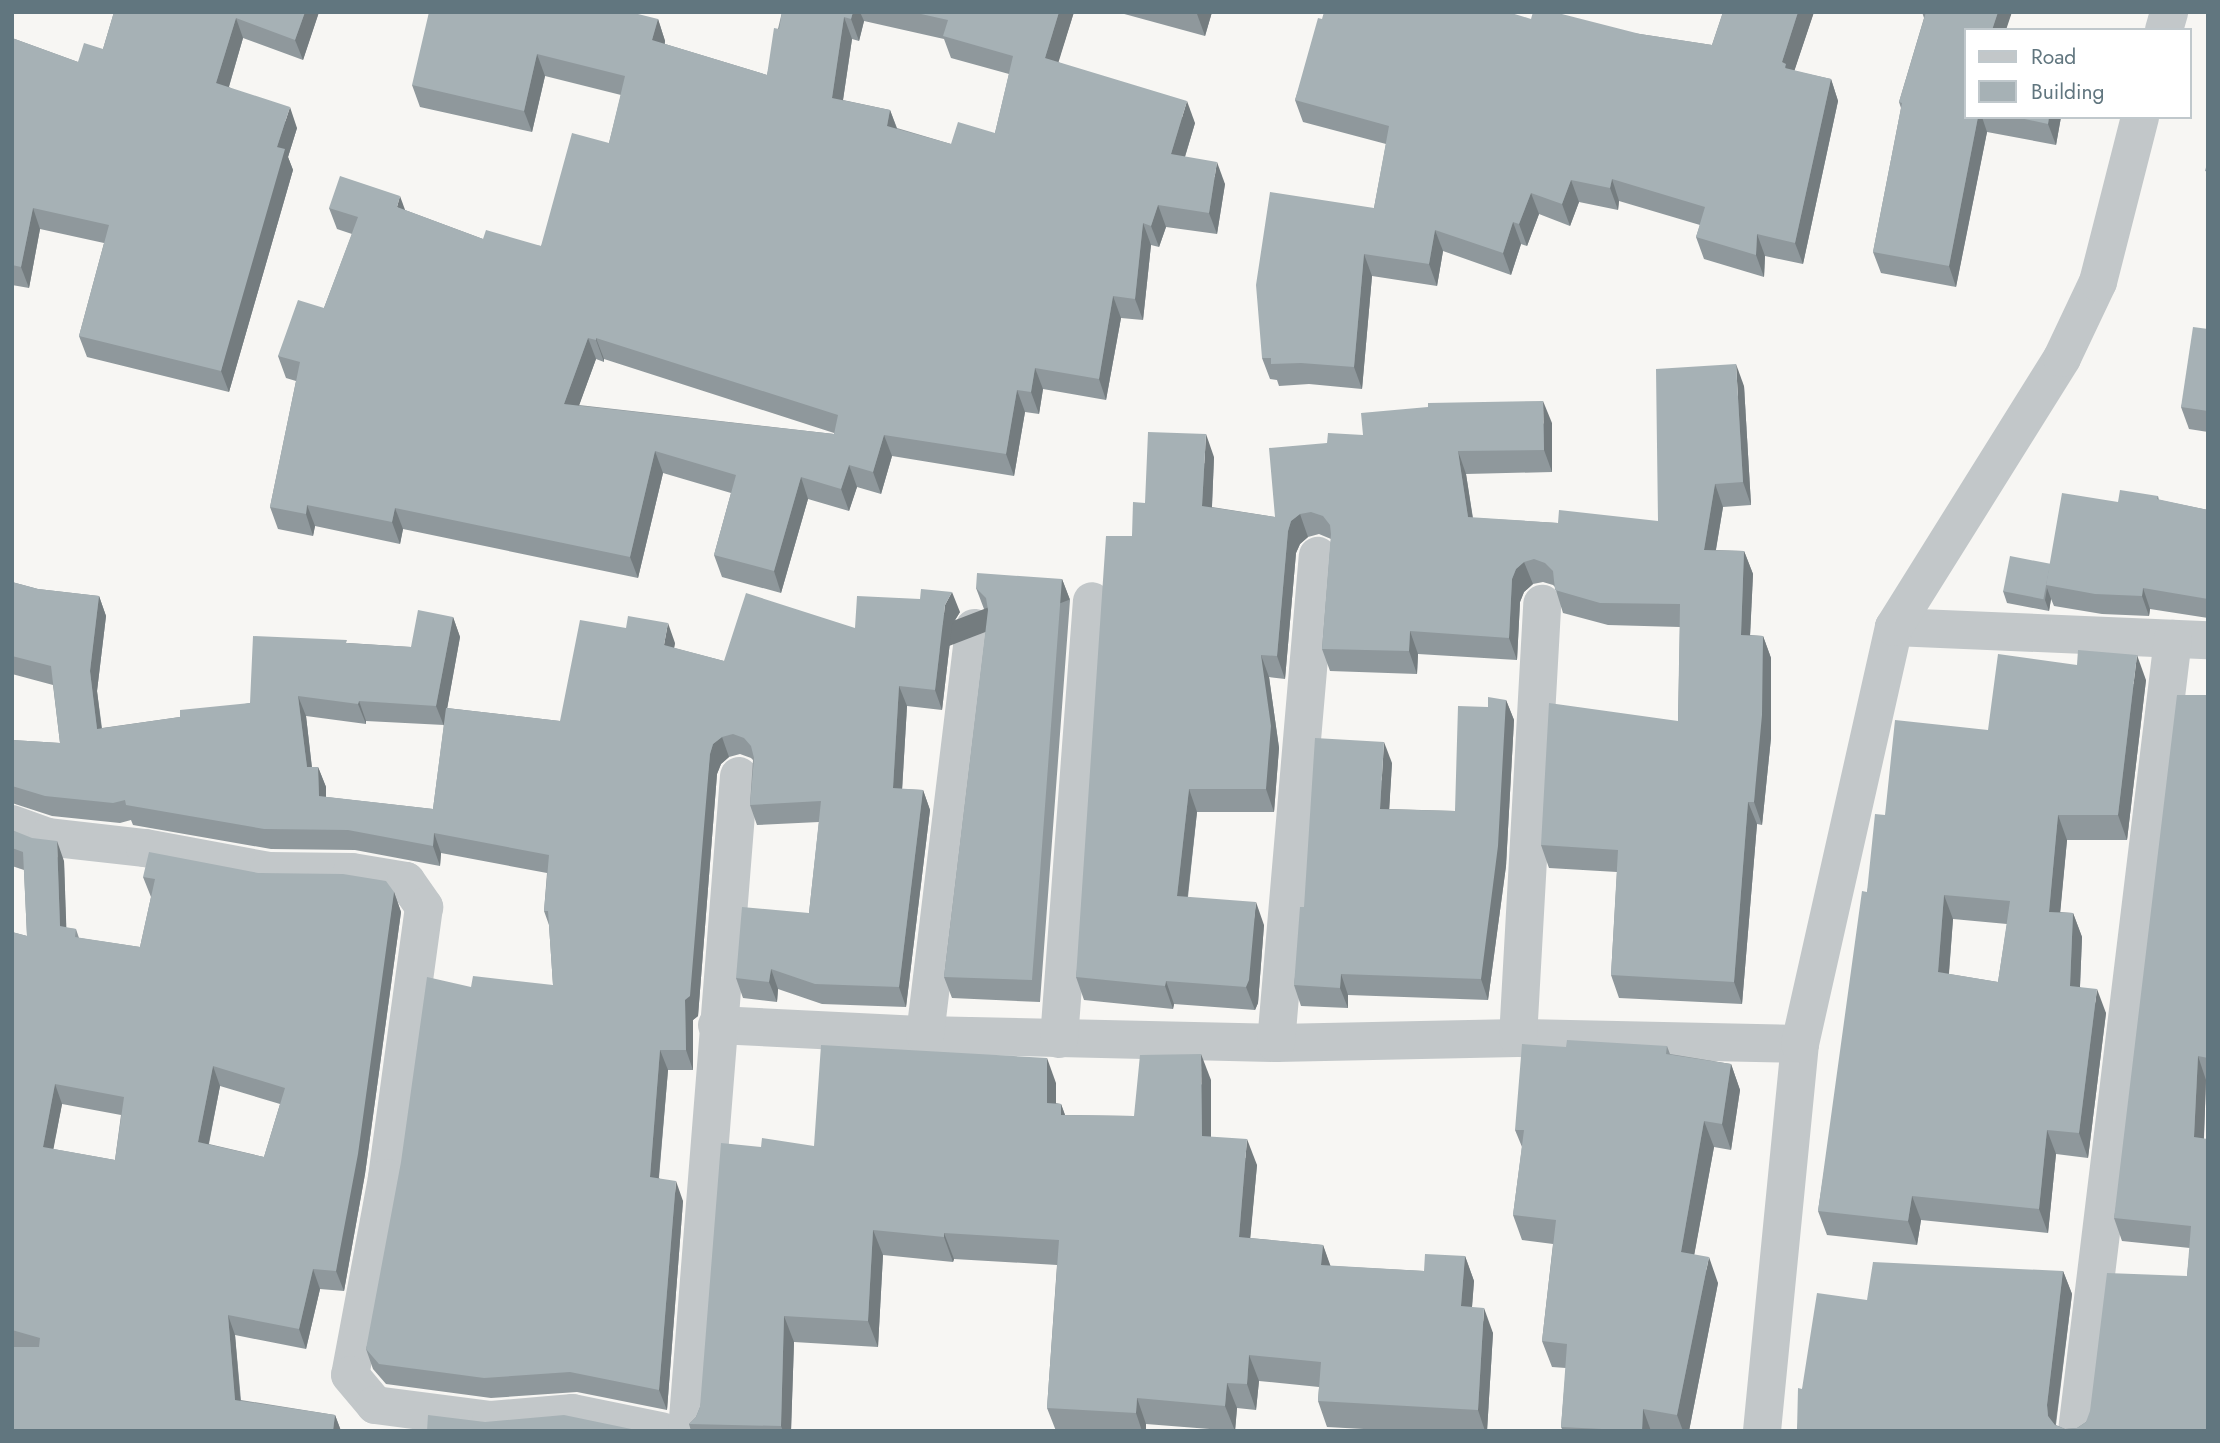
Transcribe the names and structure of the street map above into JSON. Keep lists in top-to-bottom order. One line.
{"legend":["Road","Building"]}
